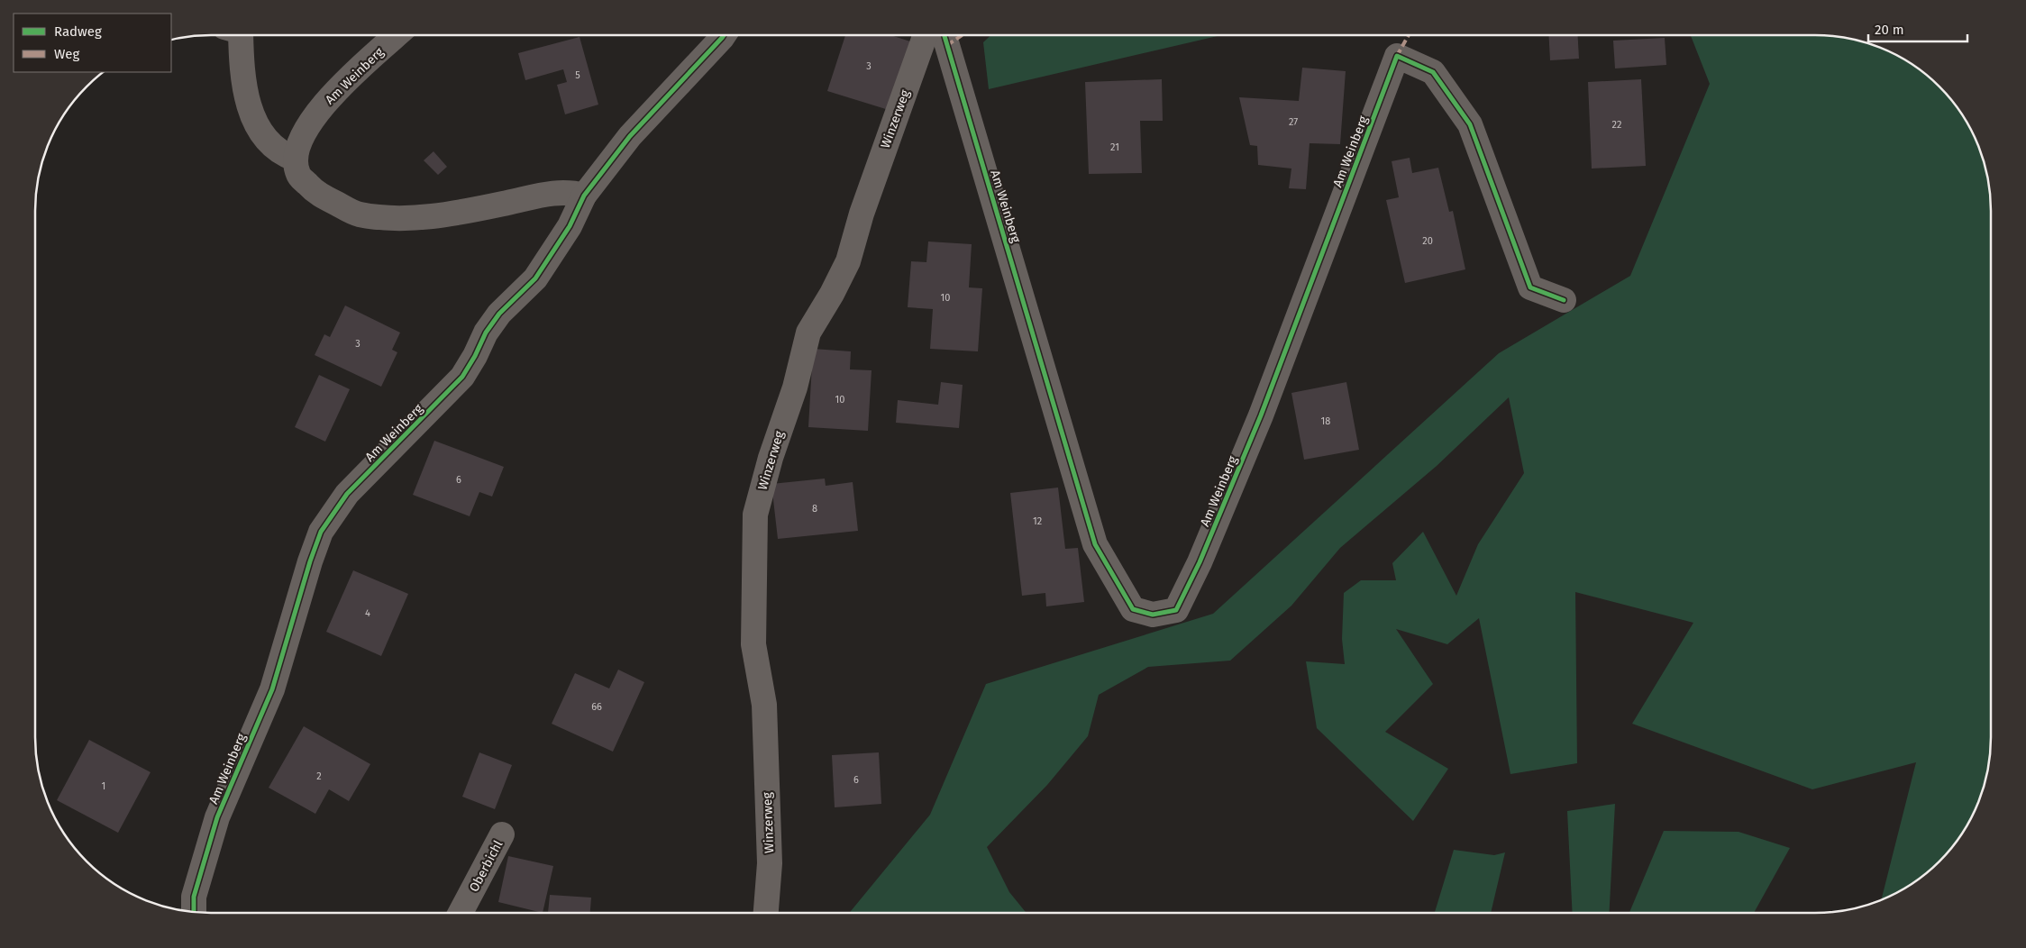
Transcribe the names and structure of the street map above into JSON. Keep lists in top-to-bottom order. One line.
{"streets":{"street":["Am Weinberg","Winzerweg","Oberbichl"]},"house_numbers":["3","5","27","22","21","20","10","3","10","18","6","8","12","4","66","2","6","1"],"legend":["Radweg","Weg"],"scale_bar":"20 m"}
